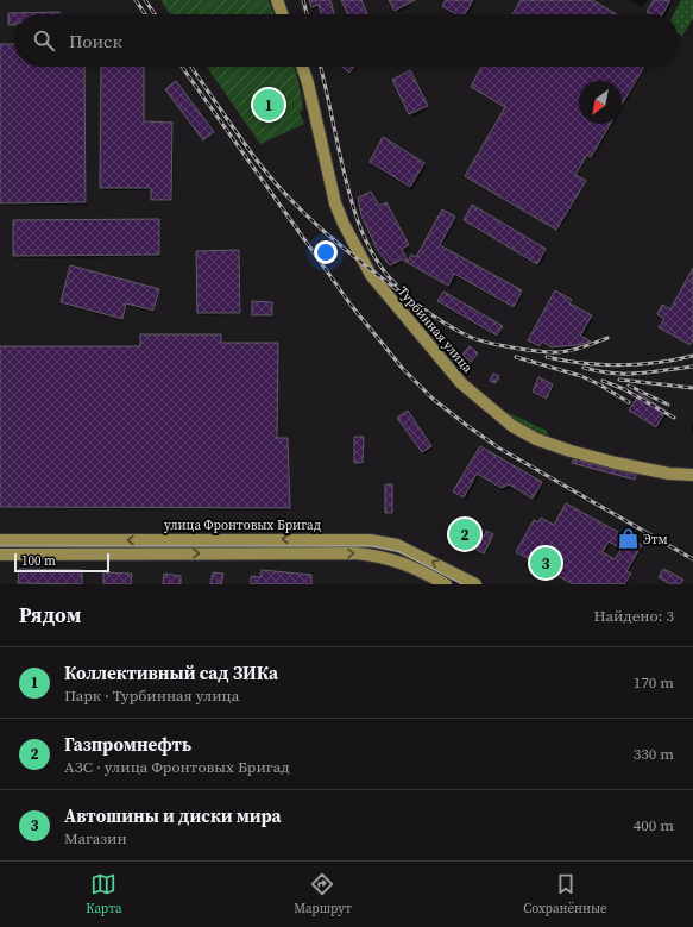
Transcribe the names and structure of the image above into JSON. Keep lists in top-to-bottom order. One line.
{"streets":{"main road":["Турбинная улица","улица Фронтовых Бригад"]},"places":{"shop":["Этм"]},"scale_bar":"100 m","north":"bottom left","page":{"search":"Поиск","pins":["1","2","3"],"scale":"100 m","heading":["Рядом","Найдено: 3"],"list":[{"mark":"1","name":"Коллективный сад ЗИКа","note":"Парк · Турбинная улица","value":"170 m"},{"mark":"2","name":"Газпромнефть","note":"АЗС · улица Фронтовых Бригад","value":"330 m"},{"mark":"3","name":"Автошины и диски мира","note":"Магазин","value":"400 m"}],"nav":["Карта","Маршрут","Сохранённые"]}}
